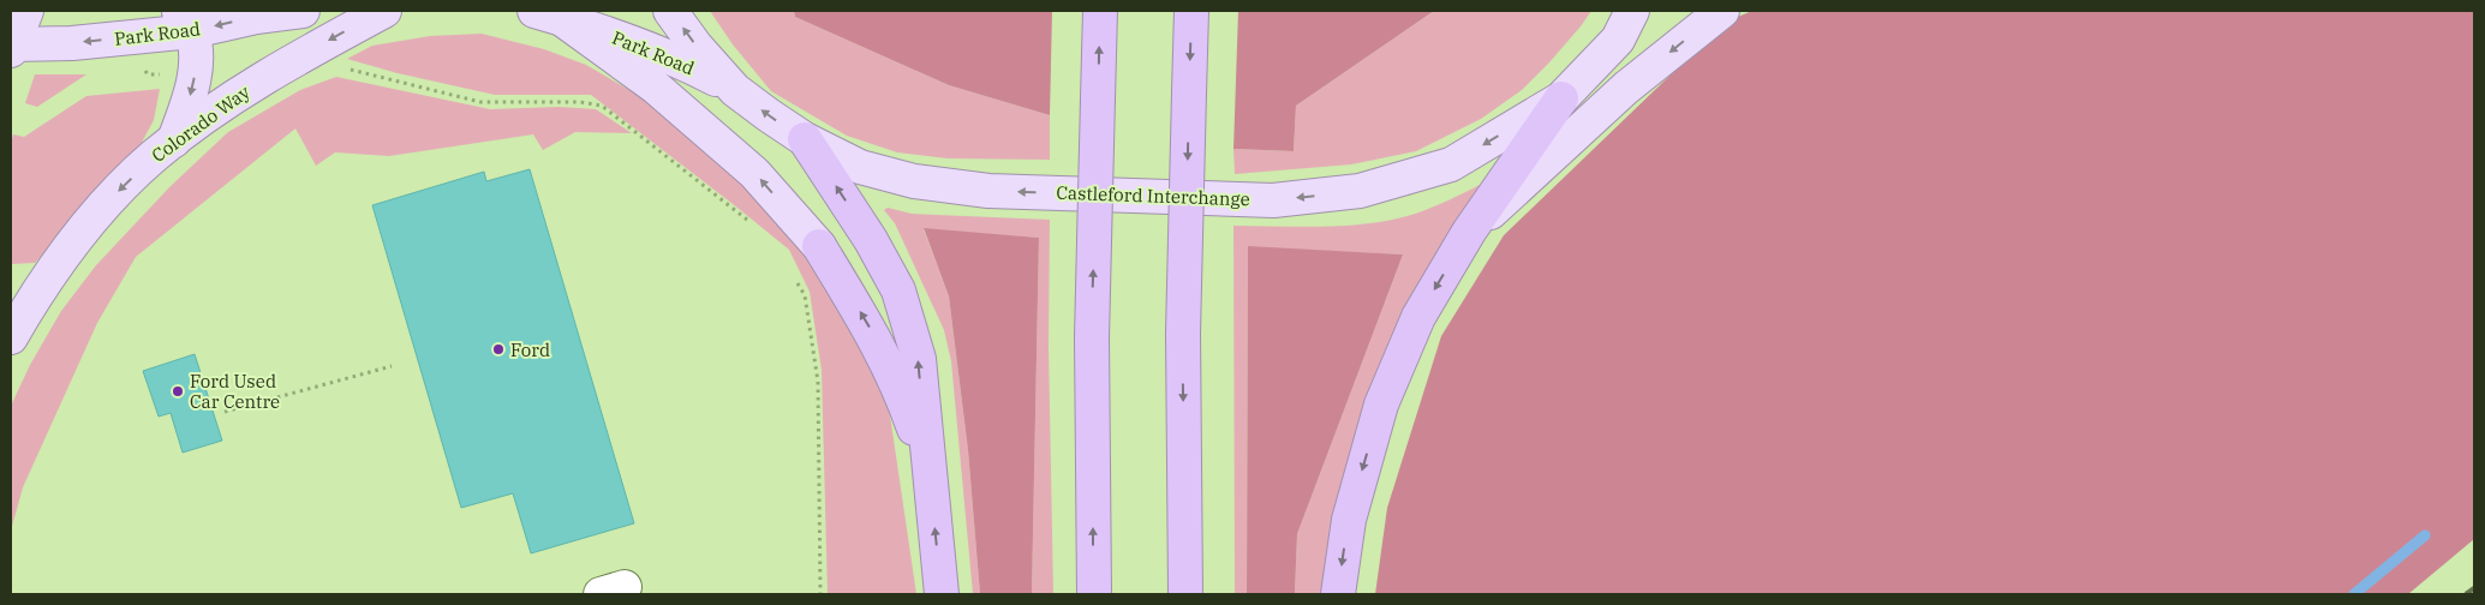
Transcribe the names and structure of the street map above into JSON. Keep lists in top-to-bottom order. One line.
{"streets":{"main road":["Park Road","Colorado Way","Castleford Interchange"]},"crossings":[["Park Road","Castleford Interchange"]],"one_way":["Park Road","Colorado Way","Castleford Interchange"],"places":["Ford","Ford Used Car Centre"]}
